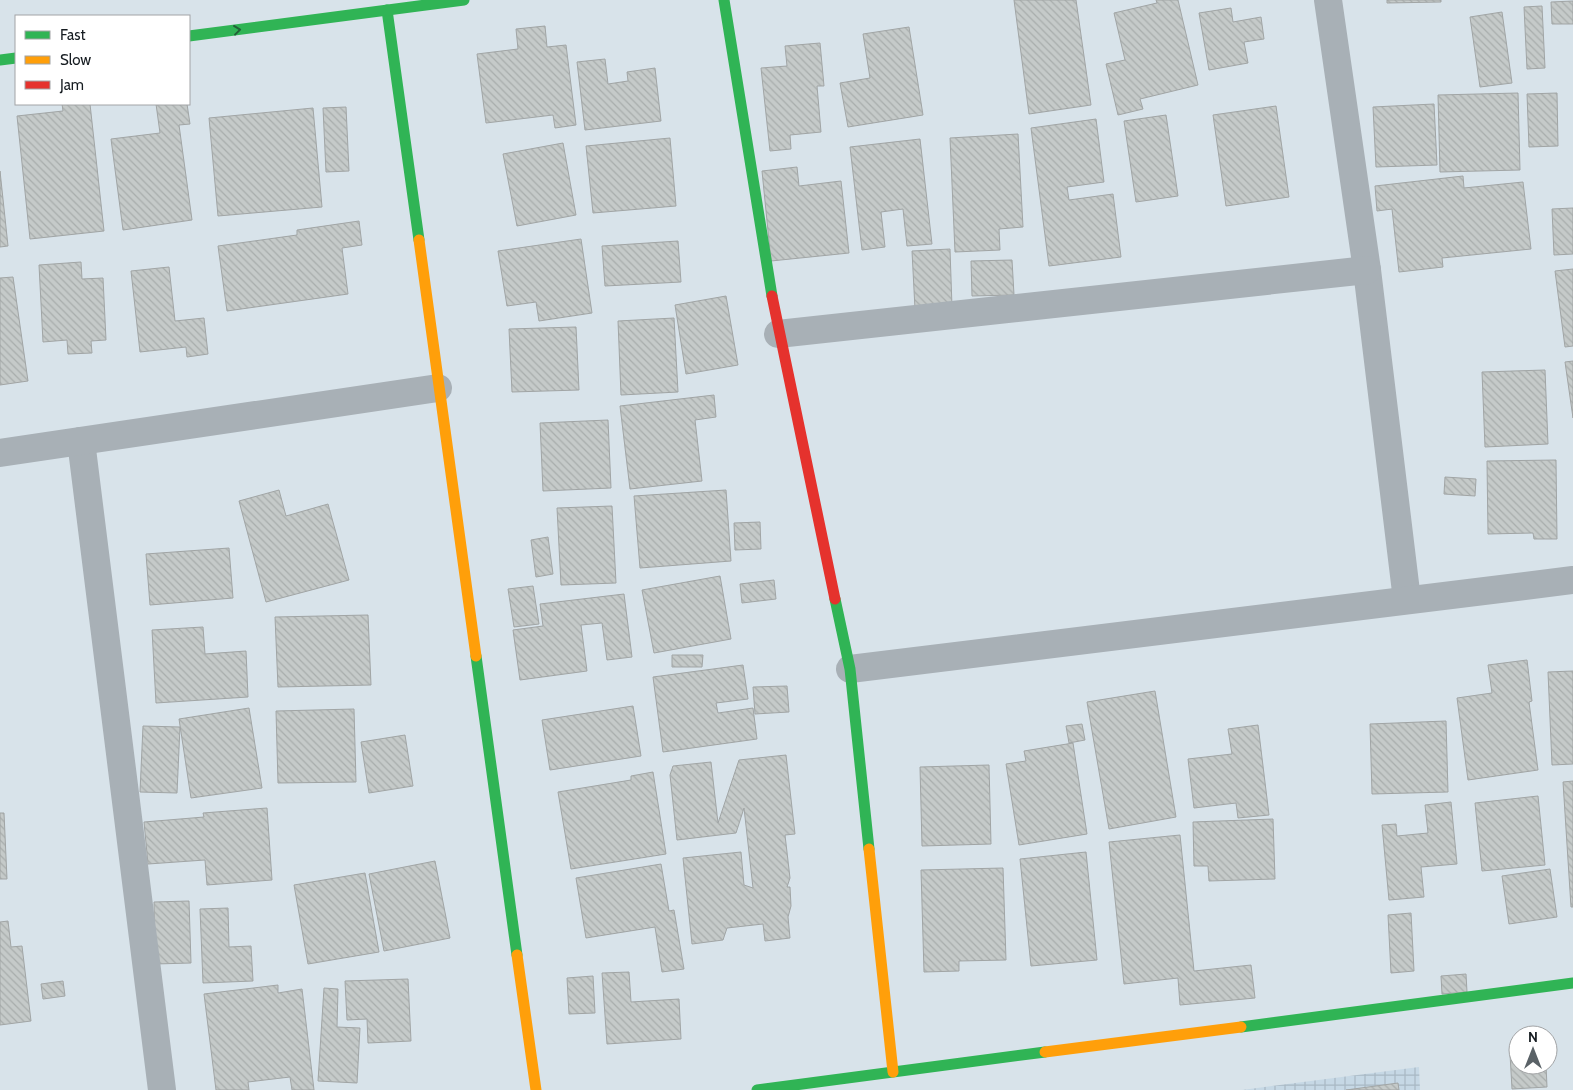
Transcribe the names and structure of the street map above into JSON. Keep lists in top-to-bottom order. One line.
{"legend":["Fast","Slow","Jam"],"north":"top"}
